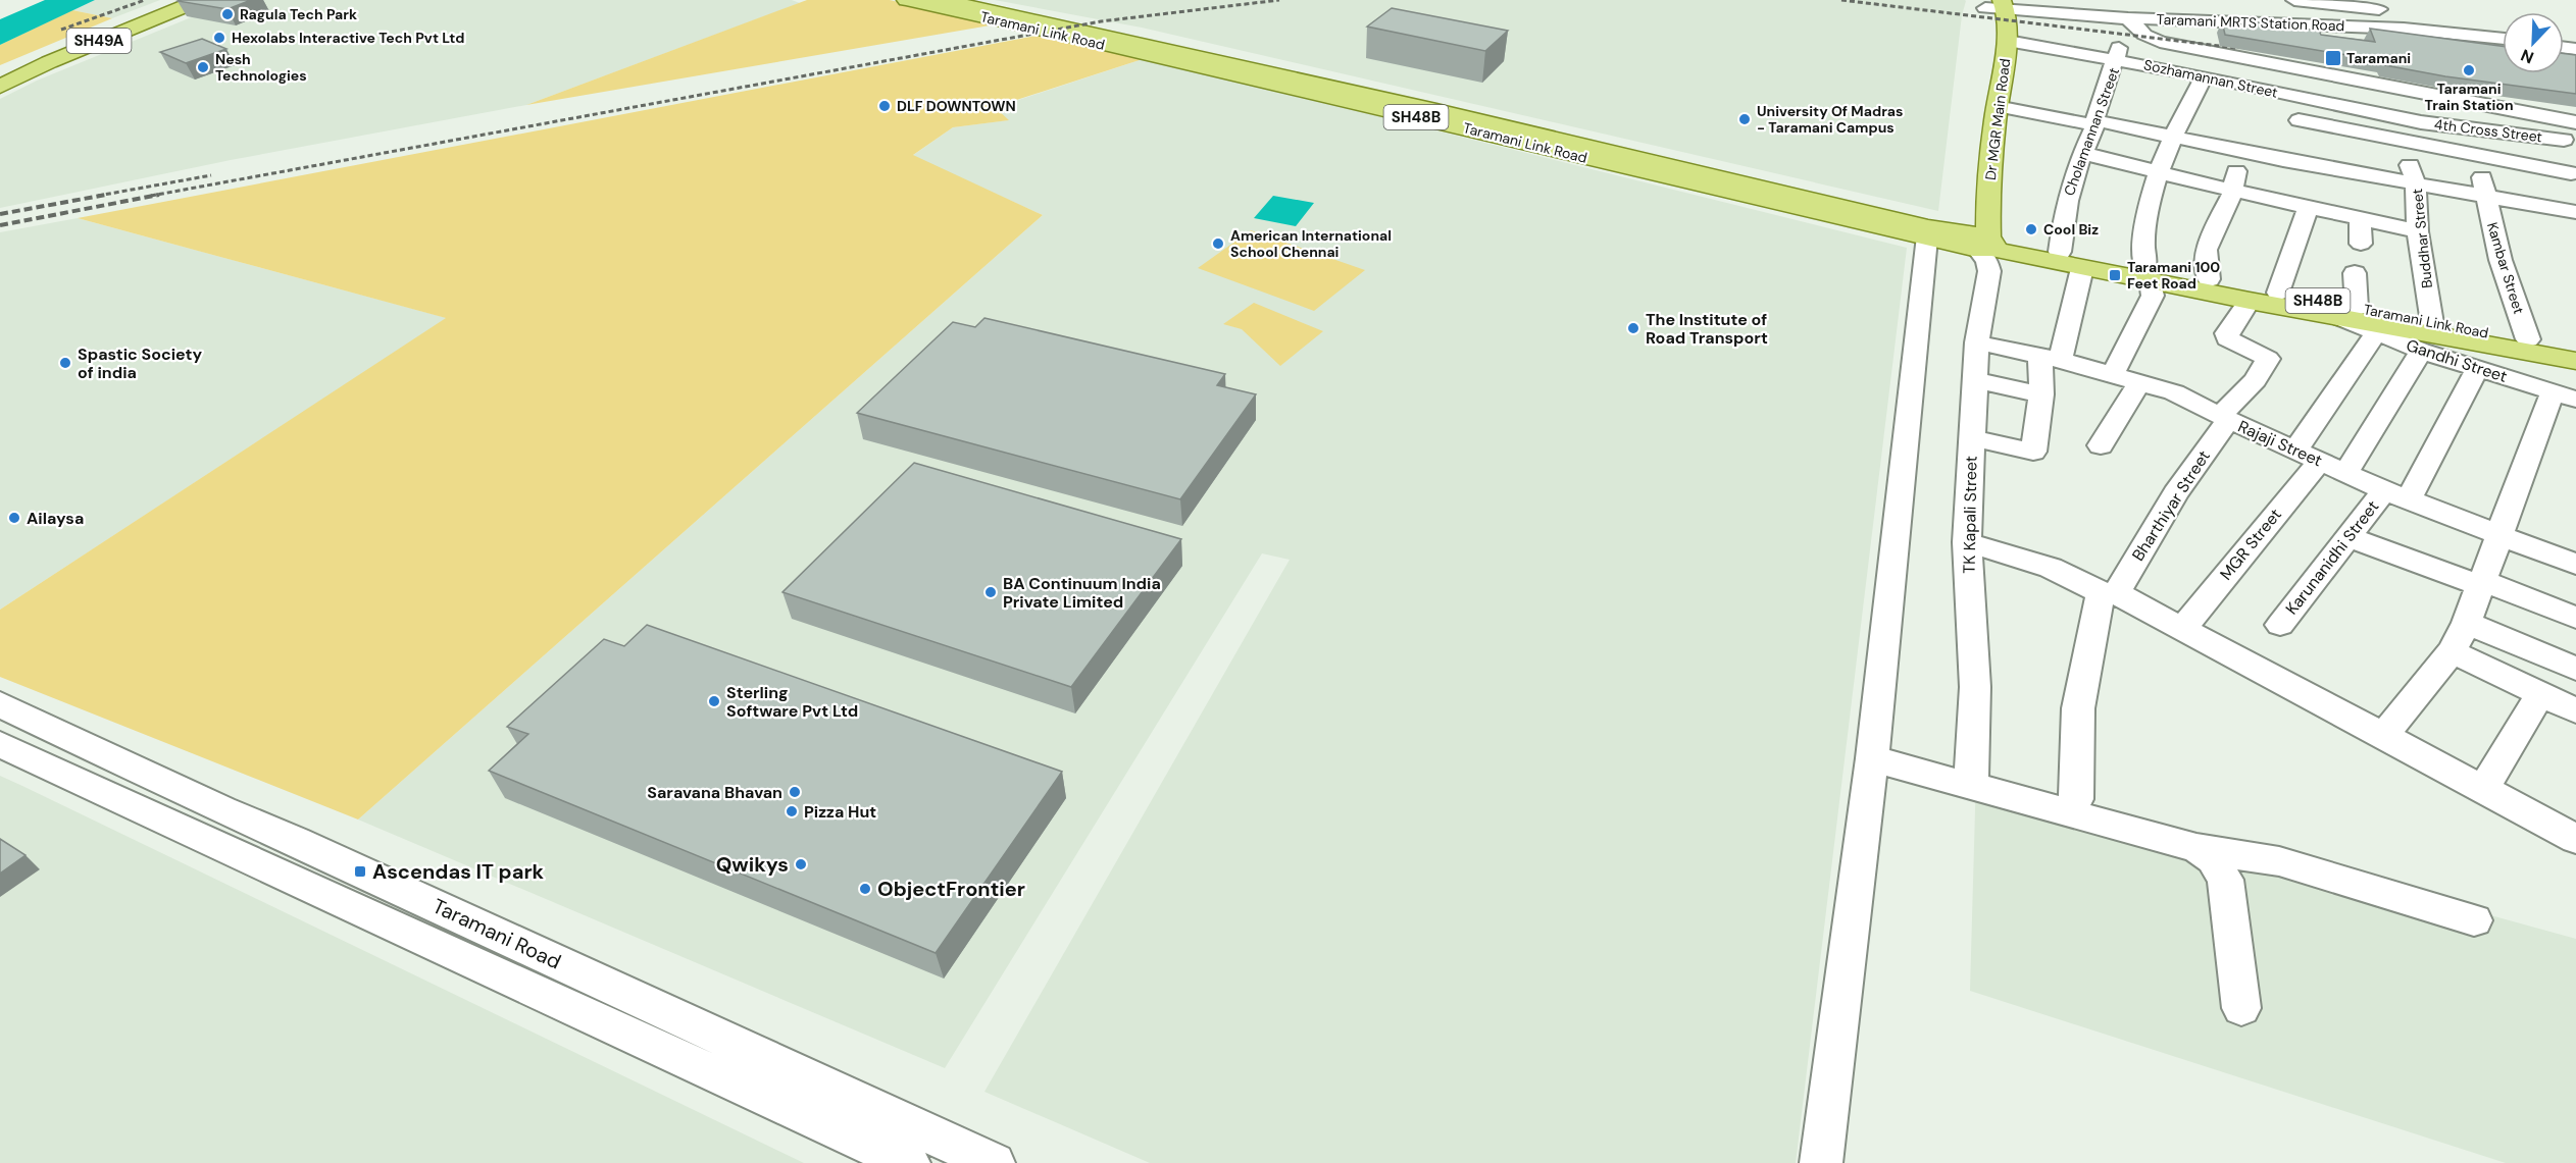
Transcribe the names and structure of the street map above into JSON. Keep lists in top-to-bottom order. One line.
{"streets":{"main road":["Taramani Link Road","SH49A","SH48B","Dr MGR Main Road"],"street":["Taramani MRTS Station Road","Sozhamannan Street","4th Cross Street","Cholamannan Street","Buddhar Street","Kambar Street","Gandhi Street","Rajaji Street","Bharthiyar Street","TK Kapali Street","MGR Street","Karunanidhi Street","Taramani Road"]},"crossings":[["Taramani MRTS Station Road","Dr MGR Main Road"],["Taramani Link Road","Dr MGR Main Road"],["Taramani Link Road","Cholamannan Street"],["Taramani Link Road","Buddhar Street"],["Taramani Link Road","Kambar Street"],["Taramani Link Road","Gandhi Street"],["Taramani Link Road","Bharthiyar Street"],["Taramani Link Road","TK Kapali Street"],["Sozhamannan Street","Dr MGR Main Road"],["Sozhamannan Street","4th Cross Street"],["Sozhamannan Street","Cholamannan Street"],["Sozhamannan Street","Buddhar Street"],["Dr MGR Main Road","TK Kapali Street"],["4th Cross Street","Buddhar Street"],["Gandhi Street","MGR Street"],["Gandhi Street","Karunanidhi Street"],["Rajaji Street","Bharthiyar Street"],["Rajaji Street","TK Kapali Street"],["Rajaji Street","MGR Street"],["Rajaji Street","Karunanidhi Street"]],"places":{"other":["Ragula Tech Park","Hexolabs Interactive Tech Pvt Ltd","Nesh Technologies","Taramani Train Station","DLF DOWNTOWN","University Of Madras - Taramani Campus","Cool Biz","American International School Chennai","The Institute of Road Transport","Spastic Society of india","Ailaysa","BA Continuum India Private Limited","Sterling Software Pvt Ltd","Saravana Bhavan","Pizza Hut","Qwikys","ObjectFrontier"],"transit":["Taramani","Taramani 100 Feet Road","Ascendas IT park"]},"north":"bottom left"}
